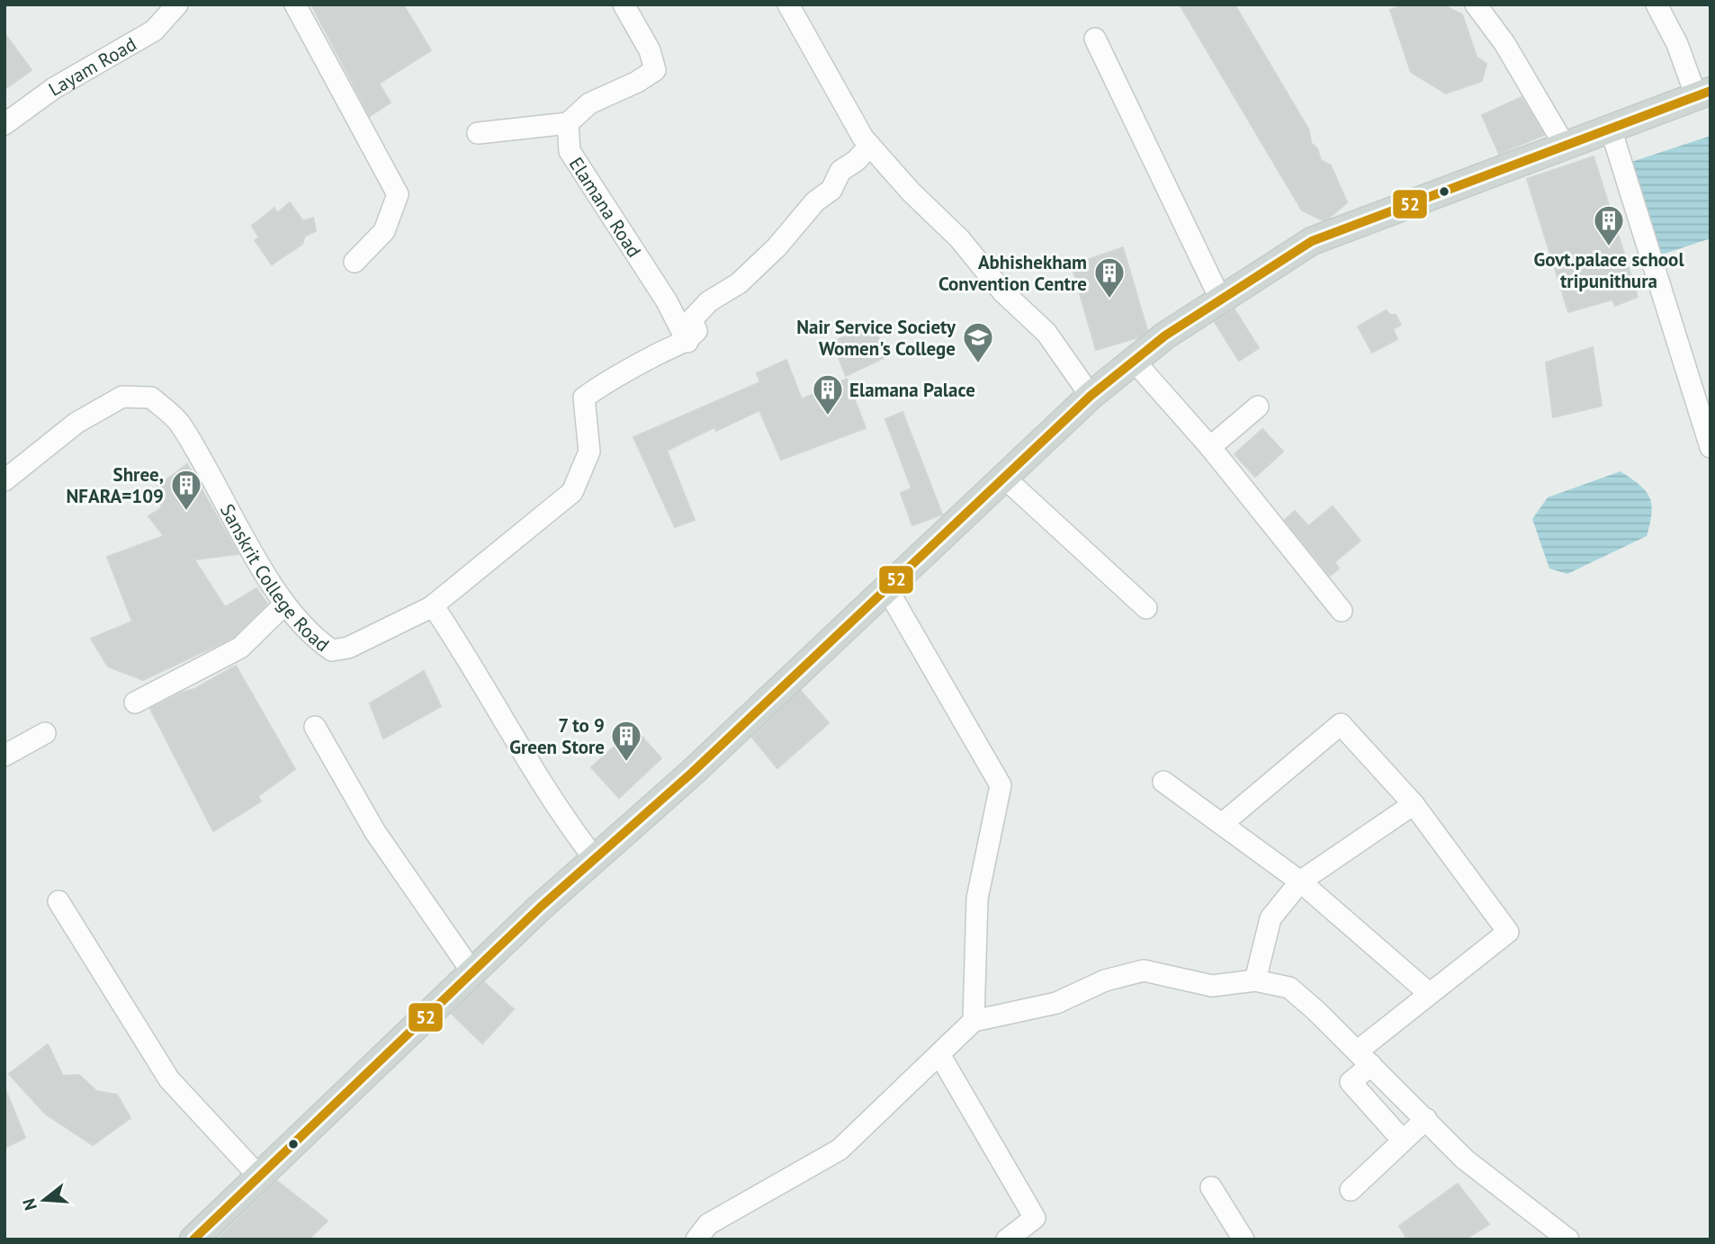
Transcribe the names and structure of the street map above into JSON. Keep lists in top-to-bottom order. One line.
{"streets":{"street":["Layam Road","Elamana Road","Sanskrit College Road"]},"places":{"building":["Govt.palace school tripunithura","Abhishekham Convention Centre","Elamana Palace","Shree, NFARA=109","7 to 9 Green Store"],"school or university":["Nair Service Society Women's College"]},"lines":["transit line 52"],"north":"left"}
